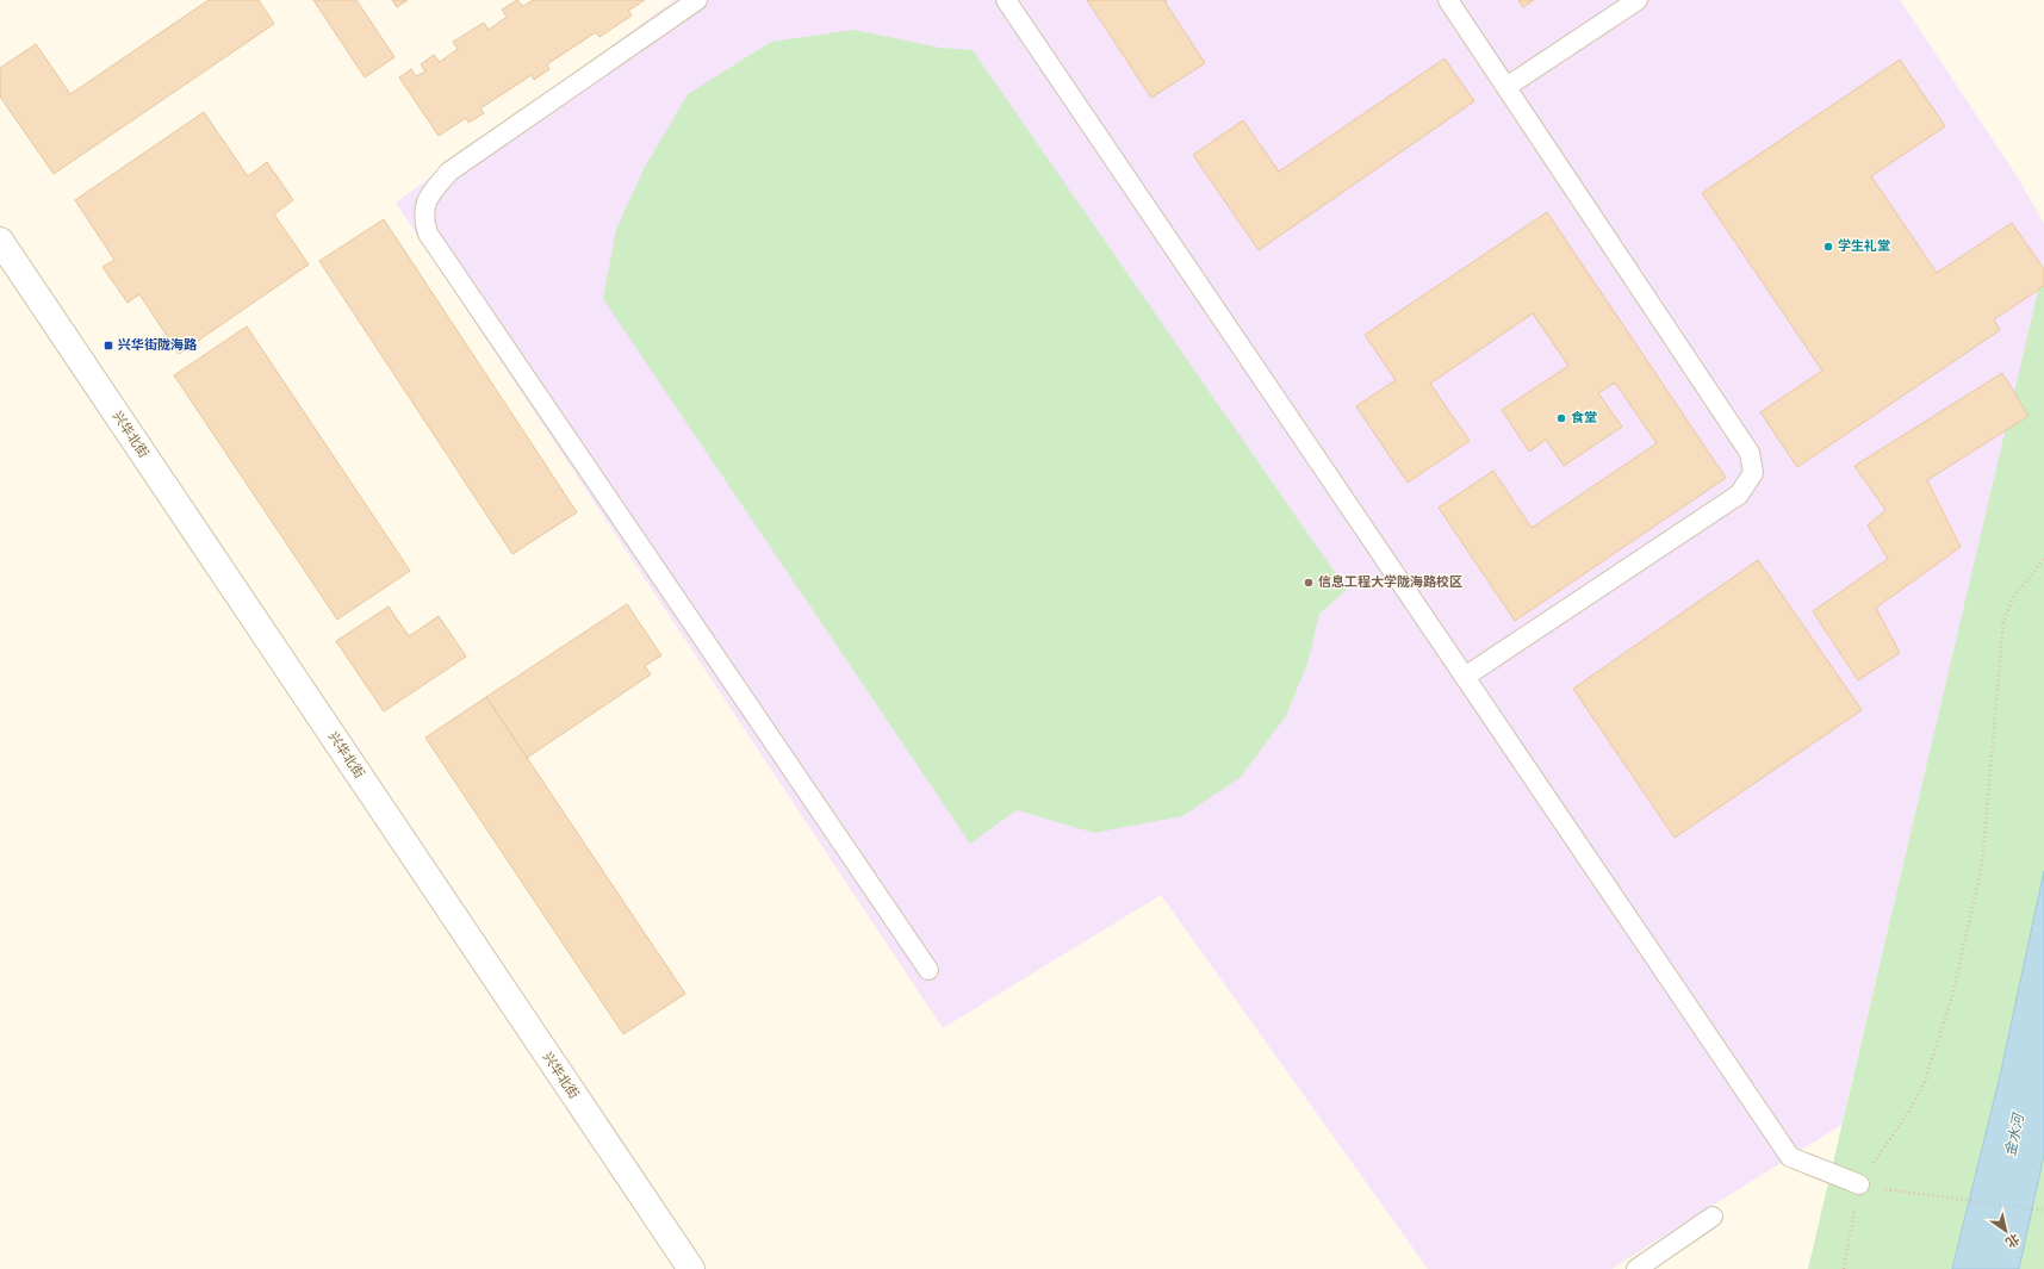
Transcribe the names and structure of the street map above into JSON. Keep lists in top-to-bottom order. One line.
{"streets":{"street":["兴华北街"]},"water":["金水河"],"places":{"other":["学生礼堂","食堂","信息工程大学陇海路校区"],"transit":["兴华街陇海路"]},"north":"bottom right"}
